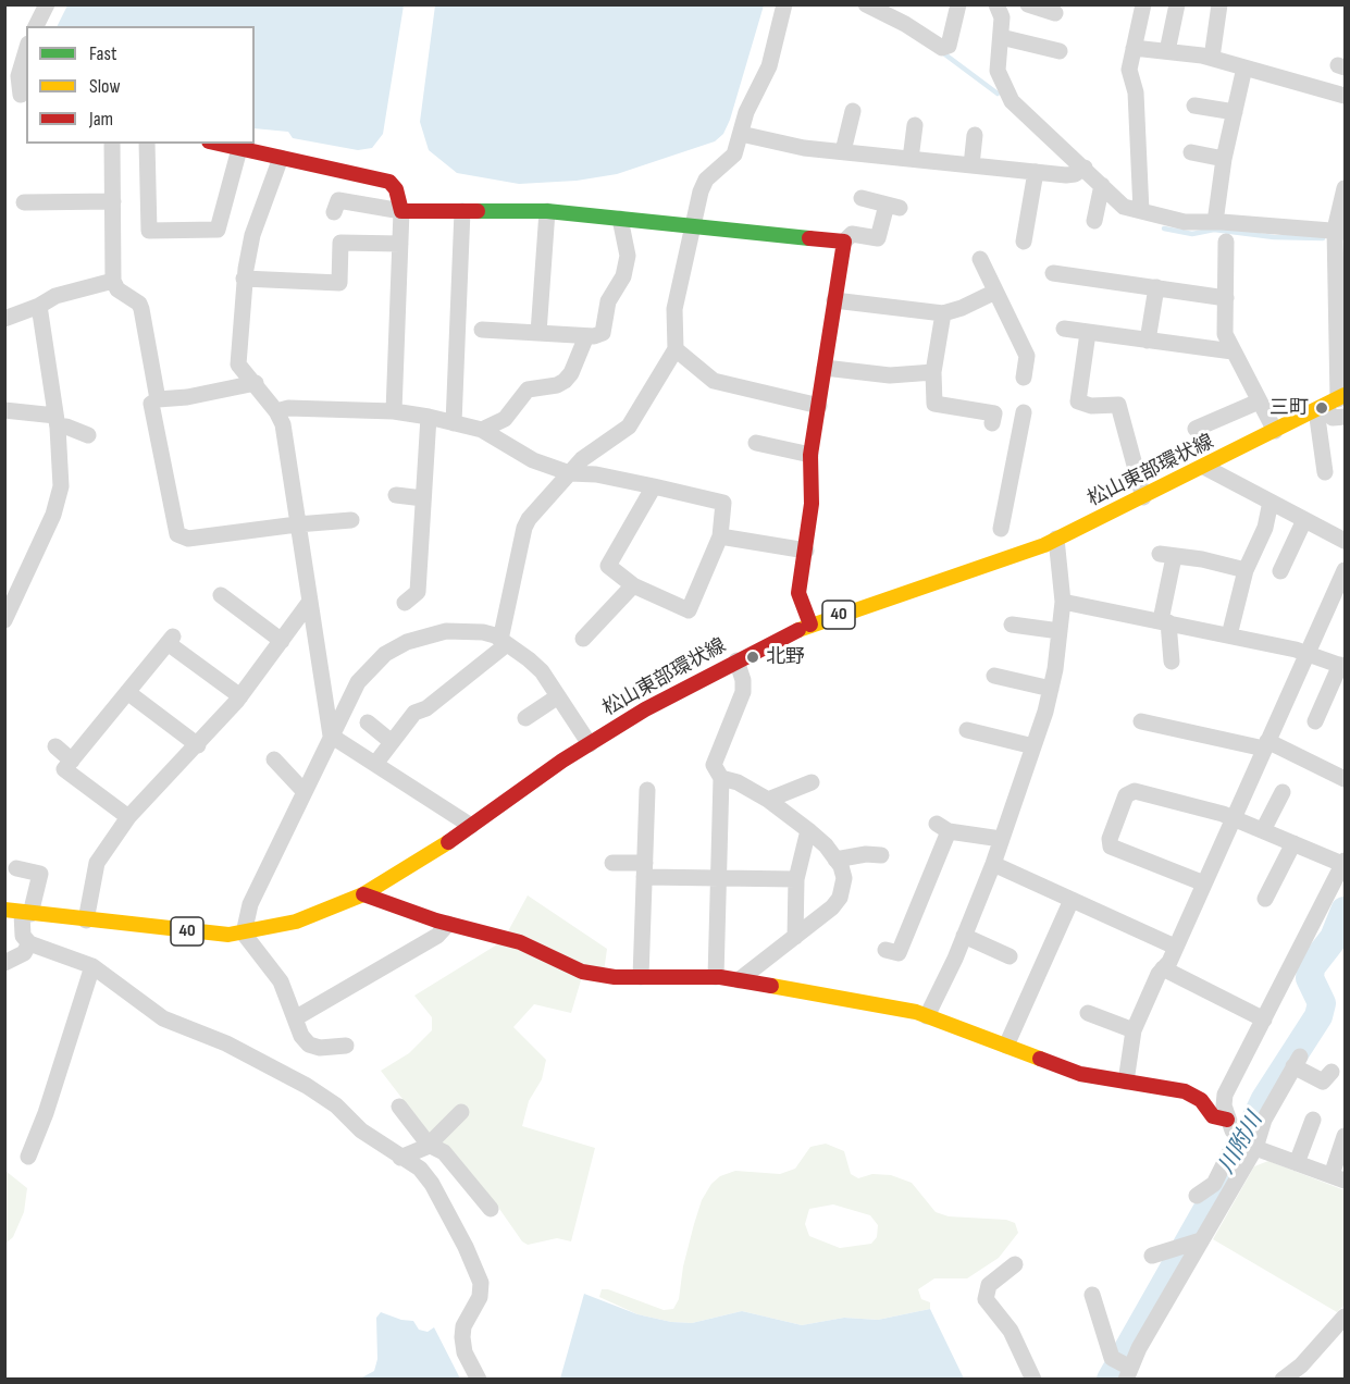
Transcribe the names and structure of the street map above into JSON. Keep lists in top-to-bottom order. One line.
{"streets":{"street":["松山東部環状線","40"]},"water":["川附川"],"places":["三町","北野"],"legend":["Fast","Slow","Jam"]}
